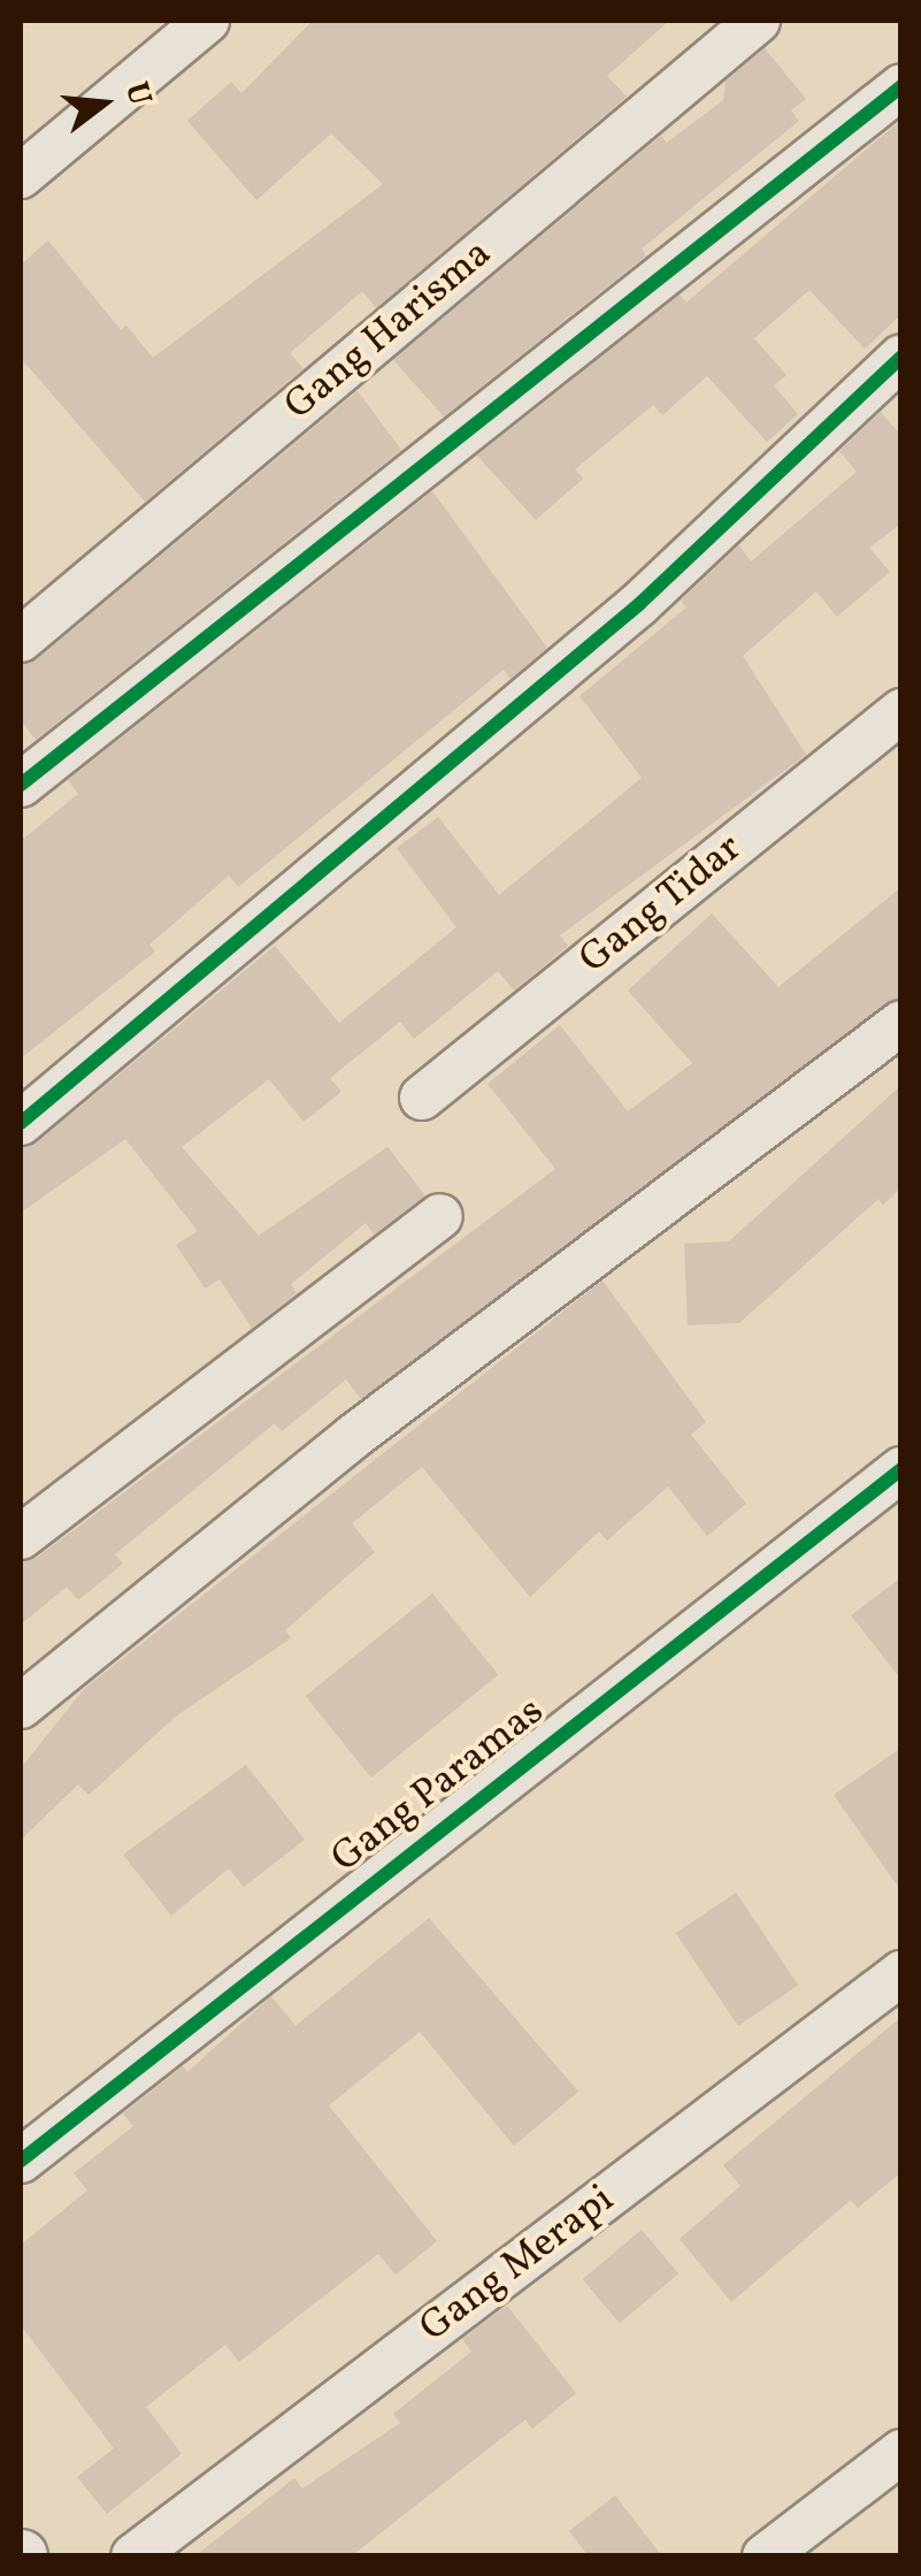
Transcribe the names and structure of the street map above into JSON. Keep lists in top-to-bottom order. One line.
{"streets":{"street":["Gang Harisma","Gang Tidar","Gang Paramas","Gang Merapi"]},"north":"right"}
